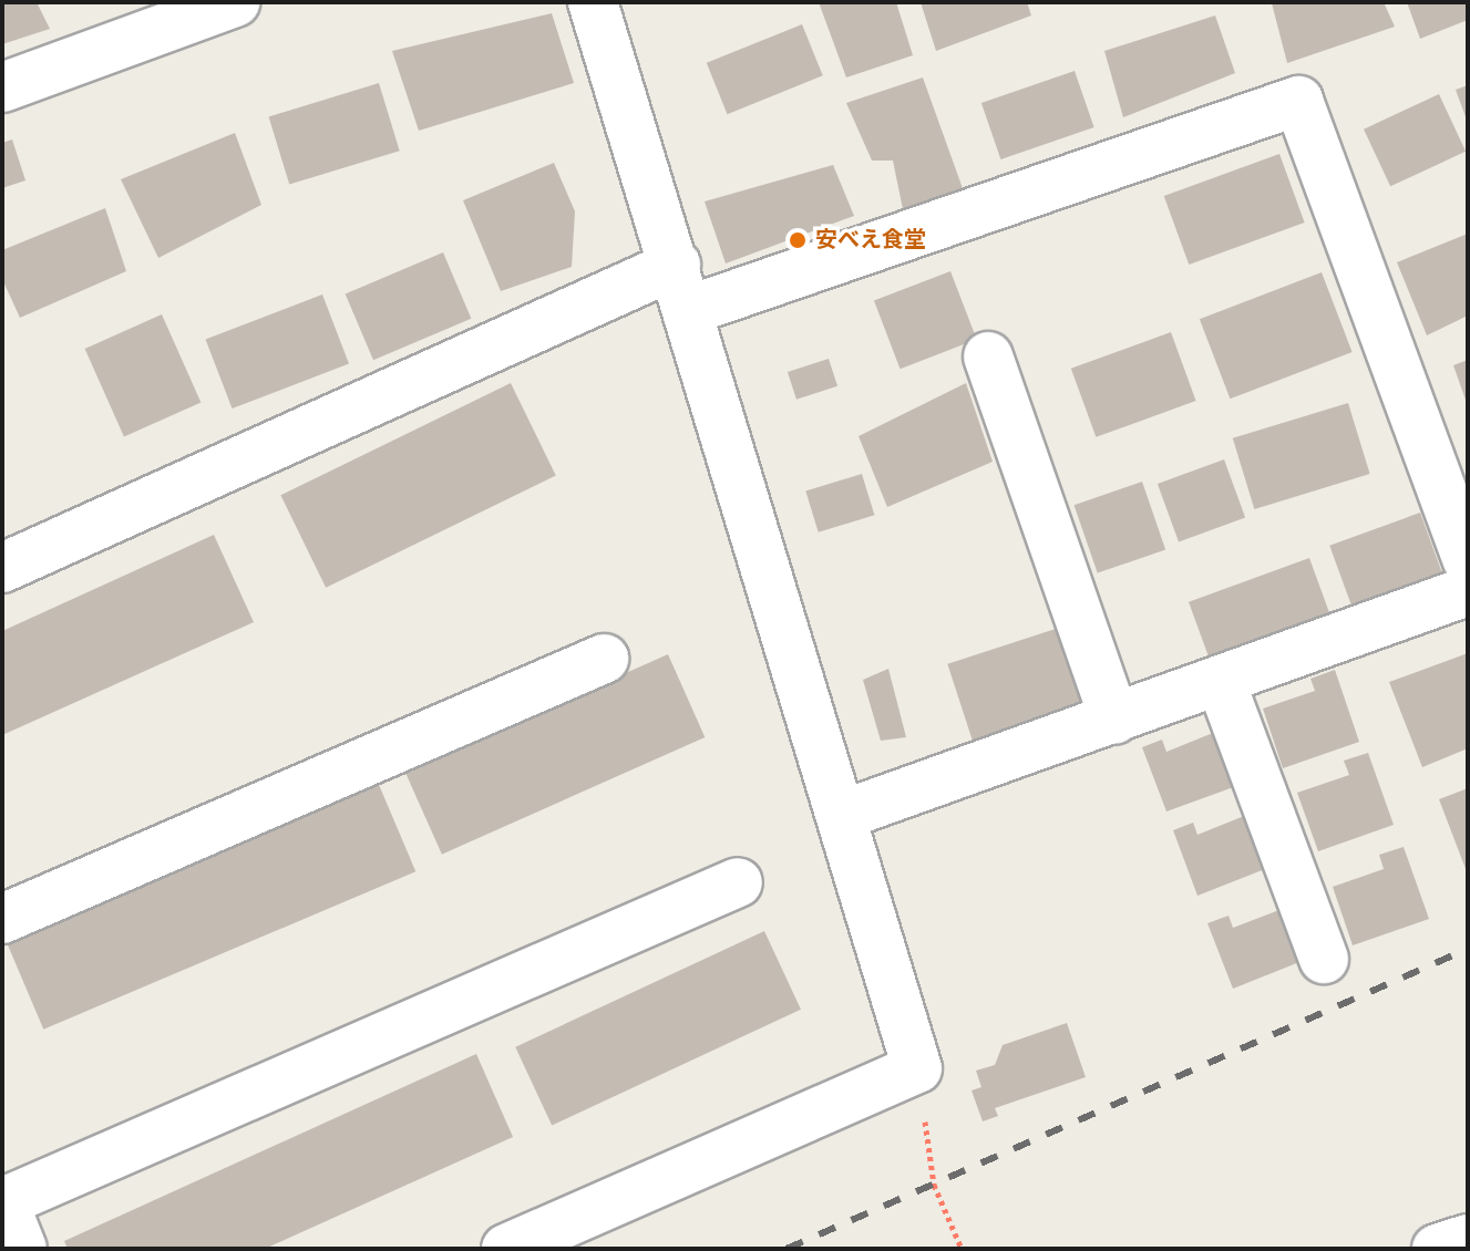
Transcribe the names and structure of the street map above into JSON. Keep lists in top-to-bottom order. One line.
{"places":["安べえ食堂"]}
